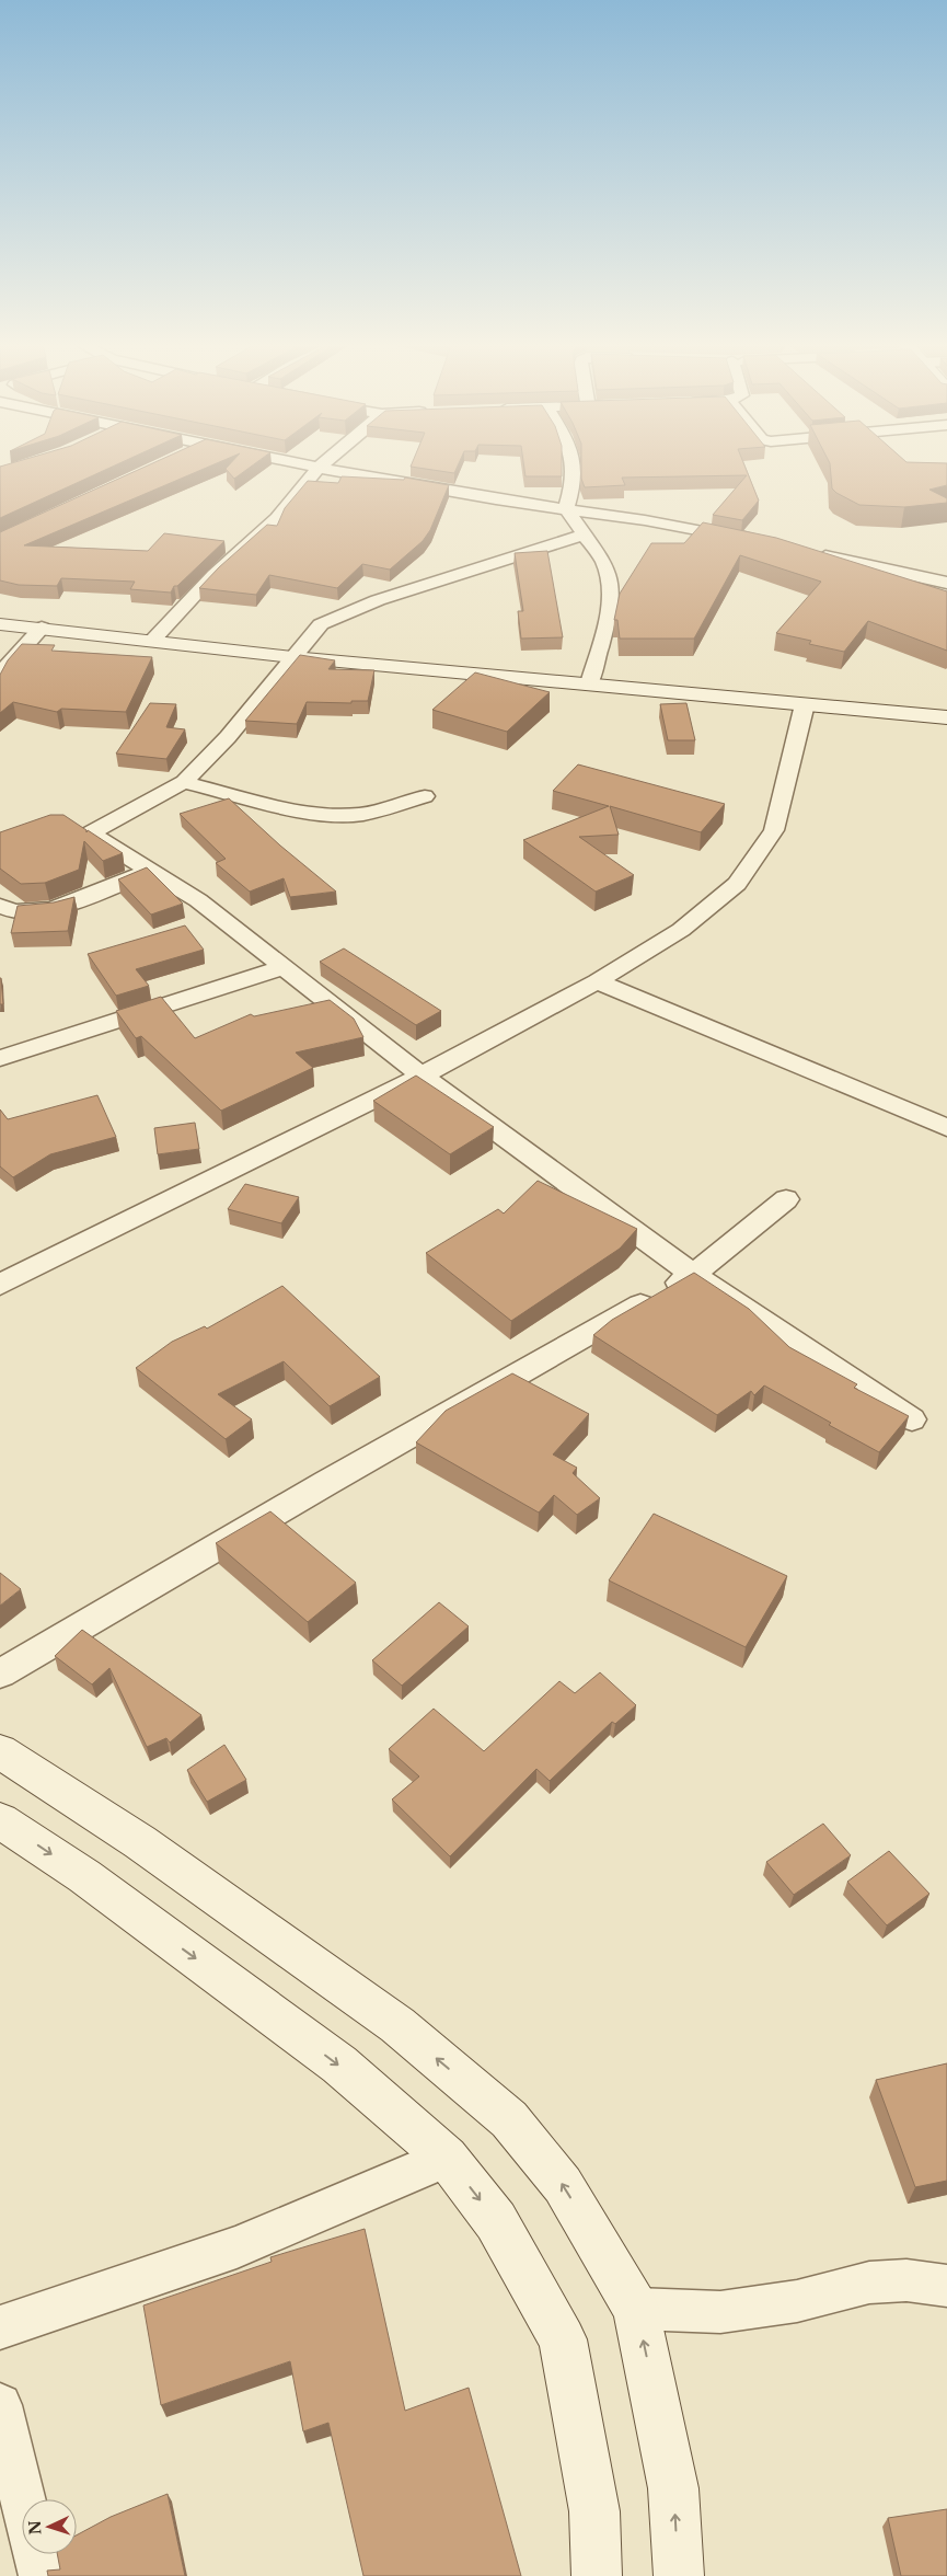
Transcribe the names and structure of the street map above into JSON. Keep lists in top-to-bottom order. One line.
{"north":"left"}
